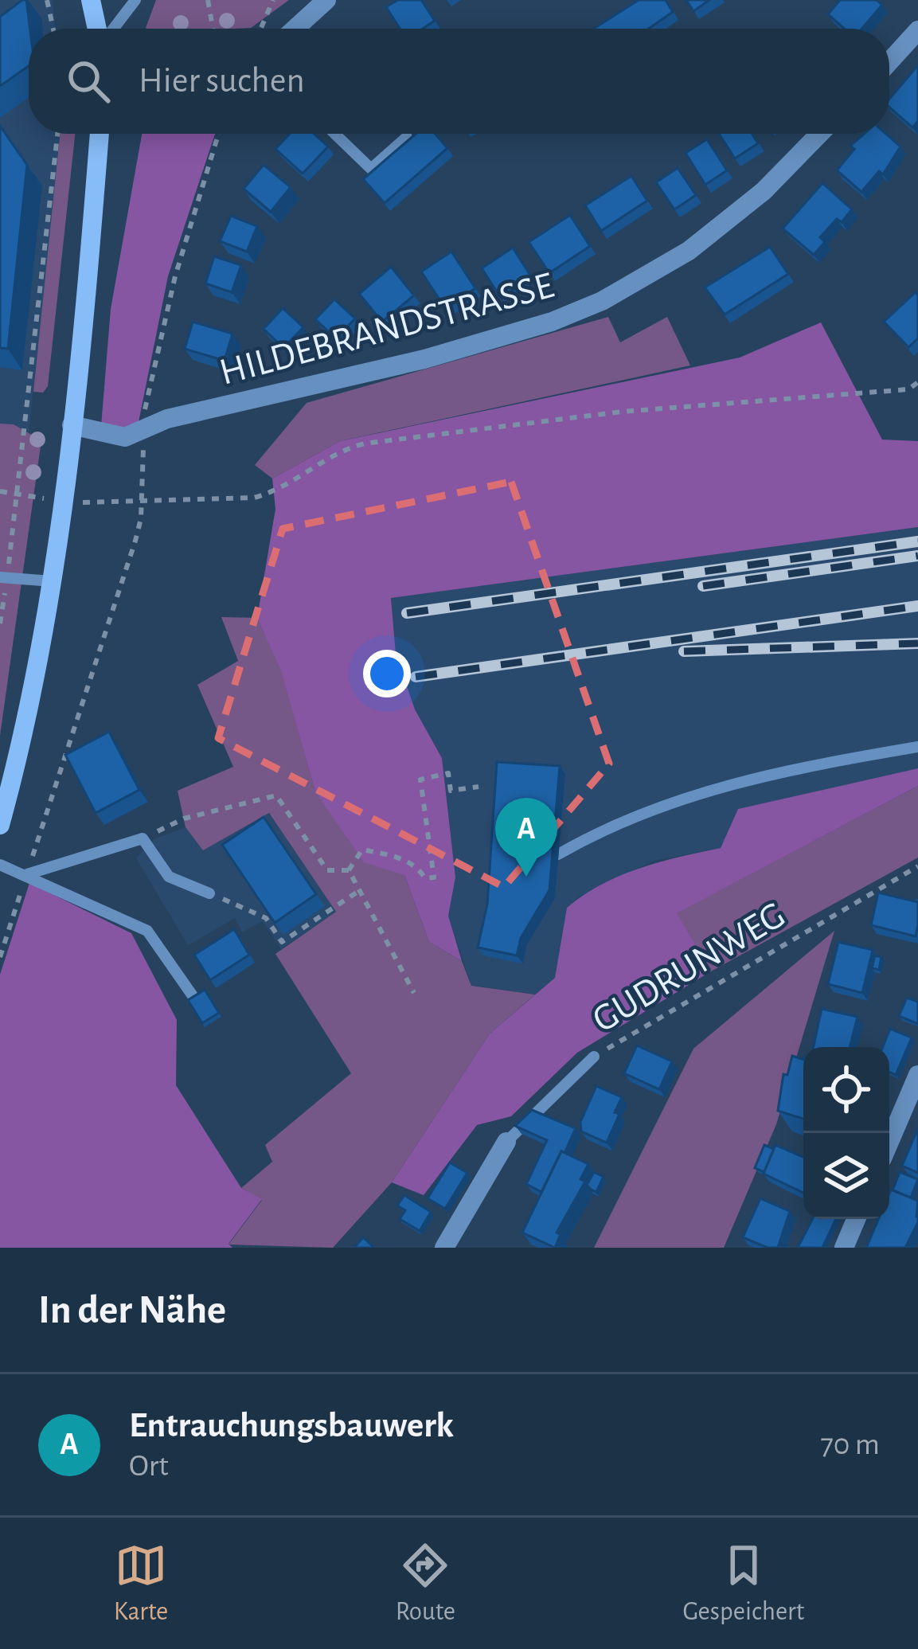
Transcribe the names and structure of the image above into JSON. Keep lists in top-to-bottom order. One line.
{"streets":{"street":["HILDEBRANDSTRASSE"],"lane":["GUDRUNWEG"]},"page":{"search":"Hier suchen","pins":"A","heading":"In der Nähe","list":[{"mark":"A","name":"Entrauchungsbauwerk","note":"Ort","value":"70 m"}],"nav":["Karte","Route","Gespeichert"]}}
